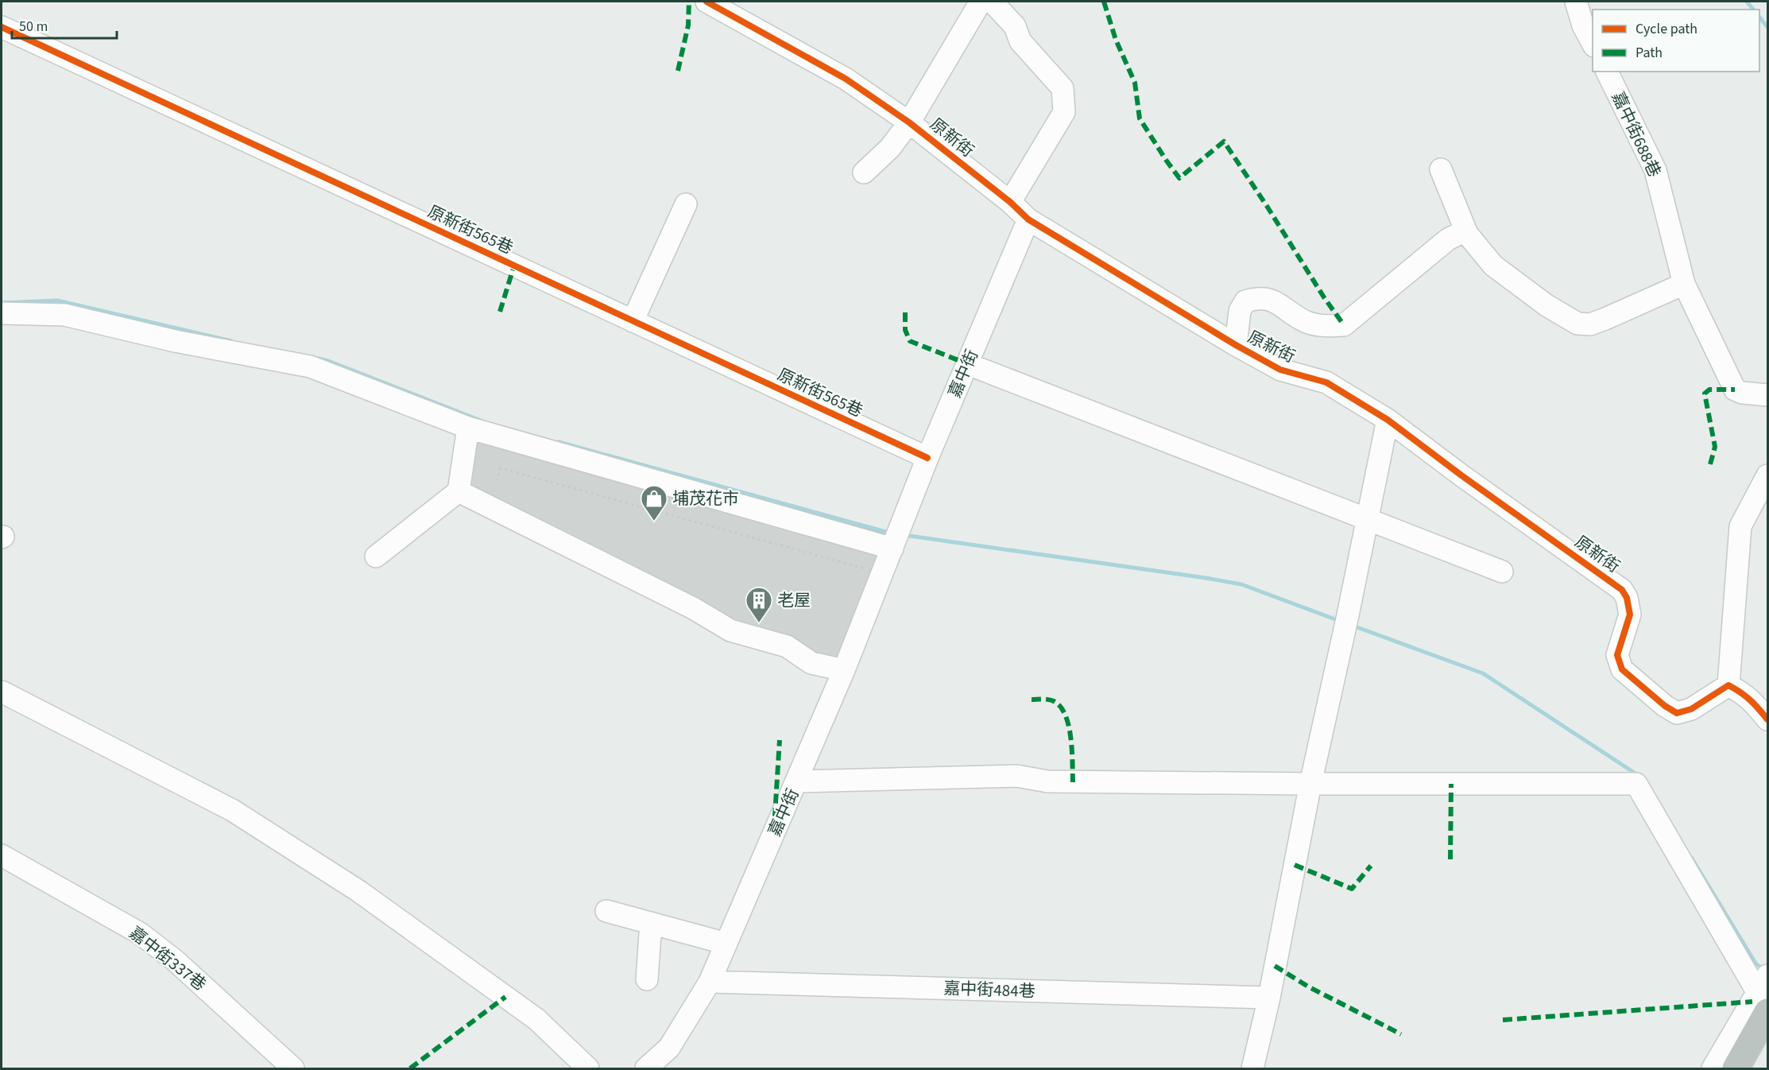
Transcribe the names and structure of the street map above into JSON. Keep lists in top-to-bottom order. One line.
{"streets":{"street":["嘉中街688巷","原新街","原新街565巷","嘉中街","嘉中街337巷","嘉中街484巷"]},"crossings":[["原新街","嘉中街"],["原新街565巷","嘉中街"],["嘉中街","嘉中街484巷"]],"places":{"shop":["埔茂花市"],"building":["老屋"]},"legend":["Cycle path","Path"],"scale_bar":"50 m"}
